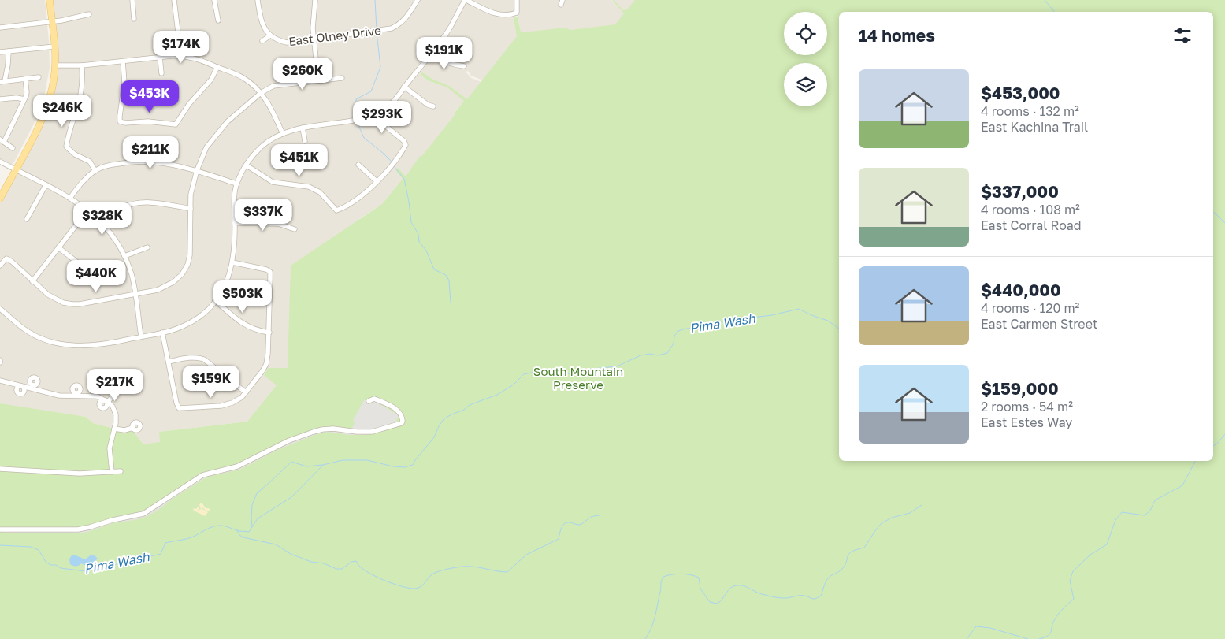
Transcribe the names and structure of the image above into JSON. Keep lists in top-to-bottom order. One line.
{"streets":{"street":["East Olney Drive"]},"water":["Pima Wash"],"parks":["South Mountain Preserve"],"page":{"heading":"14 homes","price":["$174K","$191K","$260K","$453K","$246K","$293K","$211K","$451K","$337K","$328K","$440K","$503K","$159K","$217K"],"list":[{"name":"$453,000","note":"4 rooms · 132 m² · East Kachina Trail"},{"name":"$337,000","note":"4 rooms · 108 m² · East Corral Road"},{"name":"$440,000","note":"4 rooms · 120 m² · East Carmen Street"},{"name":"$159,000","note":"2 rooms · 54 m² · East Estes Way"}]}}
